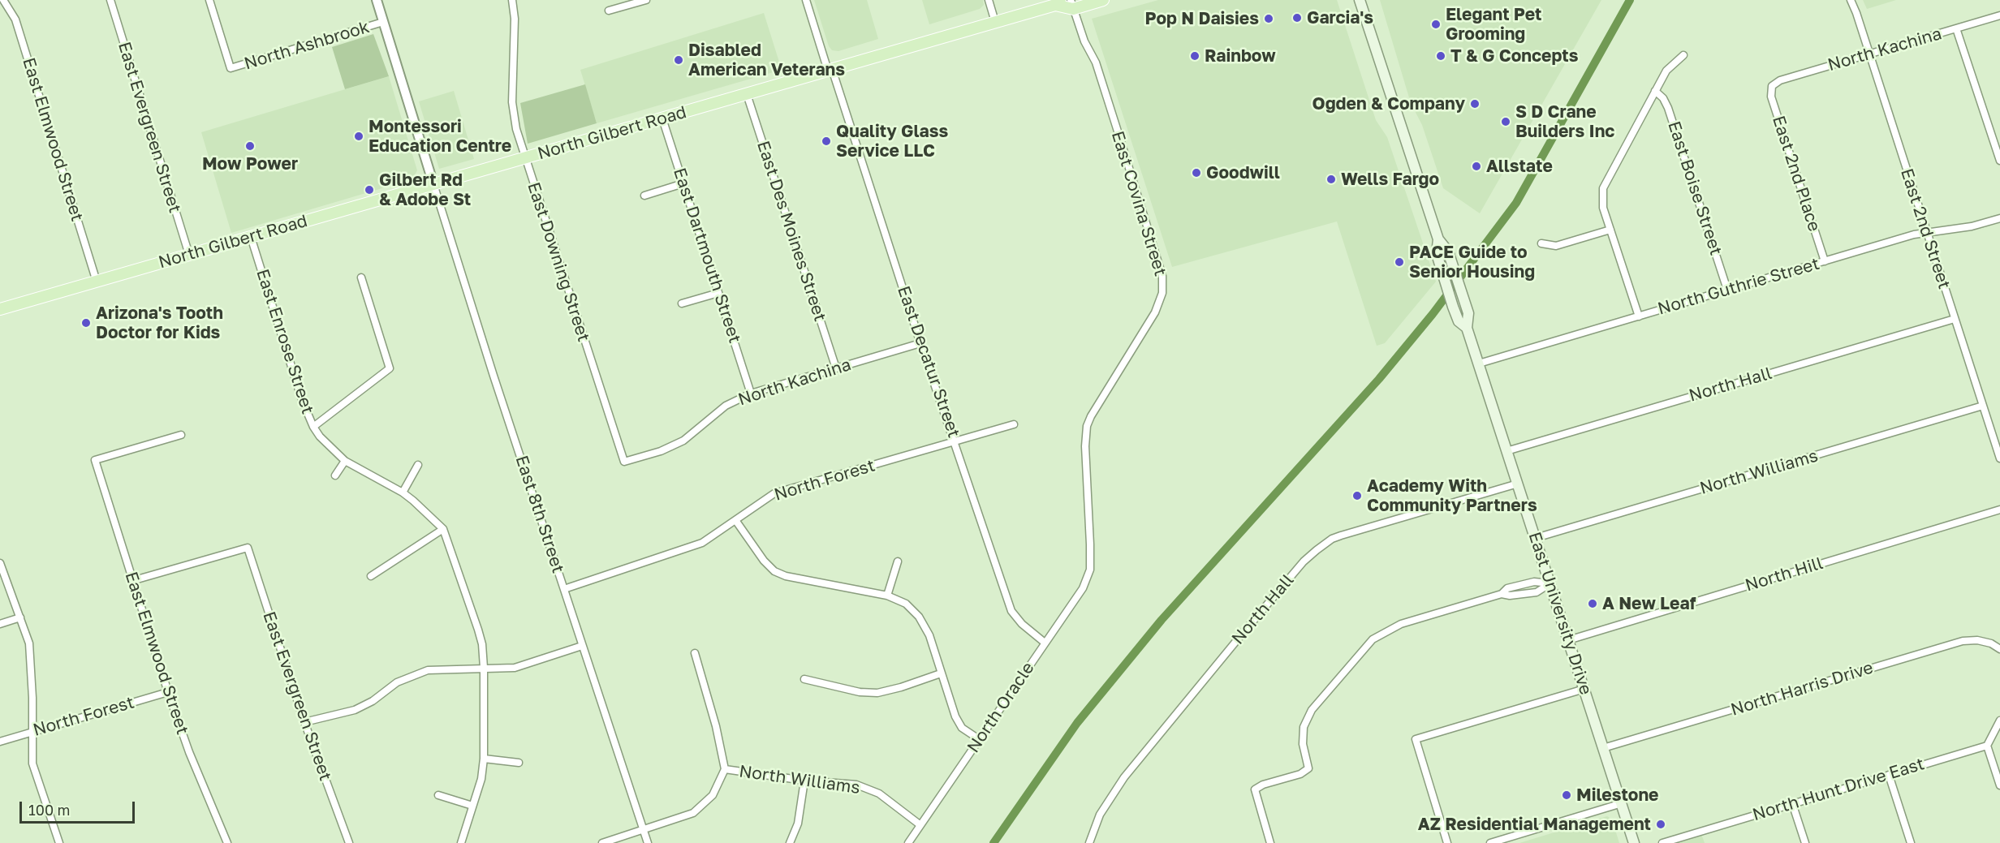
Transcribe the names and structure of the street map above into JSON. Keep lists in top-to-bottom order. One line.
{"streets":{"main road":["North Gilbert Road","East University Drive"],"street":["North Ashbrook","North Kachina","East Evergreen Street","East Elmwood Street","East 2nd Place","East Boise Street","East Covina Street","East 2nd Street","East Des Moines Street","East Dartmouth Street","East Downing Street","North Guthrie Street","East Enrose Street","East Decatur Street","North Hall","North Williams","North Forest","East 8th Street","North Hill","North Harris Drive","North Oracle","North Hunt Drive East"]},"crossings":[["North Kachina","East 2nd Place"],["North Kachina","East 2nd Street"],["North Kachina","East Des Moines Street"],["North Kachina","East Dartmouth Street"],["North Kachina","East Downing Street"],["North Kachina","East Decatur Street"],["East Evergreen Street","North Gilbert Road"],["East Evergreen Street","East Elmwood Street"],["North Gilbert Road","East Elmwood Street"],["North Gilbert Road","East Covina Street"],["North Gilbert Road","East Des Moines Street"],["North Gilbert Road","East Dartmouth Street"],["North Gilbert Road","East Downing Street"],["North Gilbert Road","East Enrose Street"],["North Gilbert Road","East Decatur Street"],["North Gilbert Road","East 8th Street"],["East Elmwood Street","North Forest"],["East 2nd Place","North Guthrie Street"],["East Boise Street","North Guthrie Street"],["East Covina Street","North Oracle"],["East 2nd Street","North Guthrie Street"],["East 2nd Street","North Hall"],["East 2nd Street","North Williams"],["North Guthrie Street","East University Drive"],["East Decatur Street","North Forest"],["East Decatur Street","North Oracle"],["North Hall","East University Drive"],["North Williams","East University Drive"],["North Williams","North Oracle"],["North Forest","East 8th Street"],["North Hill","East University Drive"],["East University Drive","North Harris Drive"]],"places":["Garcia's","Pop N Daisies","Elegant Pet Grooming","Rainbow","T & G Concepts","Disabled American Veterans","Ogden & Company","S D Crane Builders Inc","Montessori Education Centre","Quality Glass Service LLC","Mow Power","Allstate","Goodwill","Wells Fargo","Gilbert Rd & Adobe St","PACE Guide to Senior Housing","Arizona's Tooth Doctor for Kids","Academy With Community Partners","A New Leaf","Milestone","AZ Residential Management"],"scale_bar":"100 m"}
